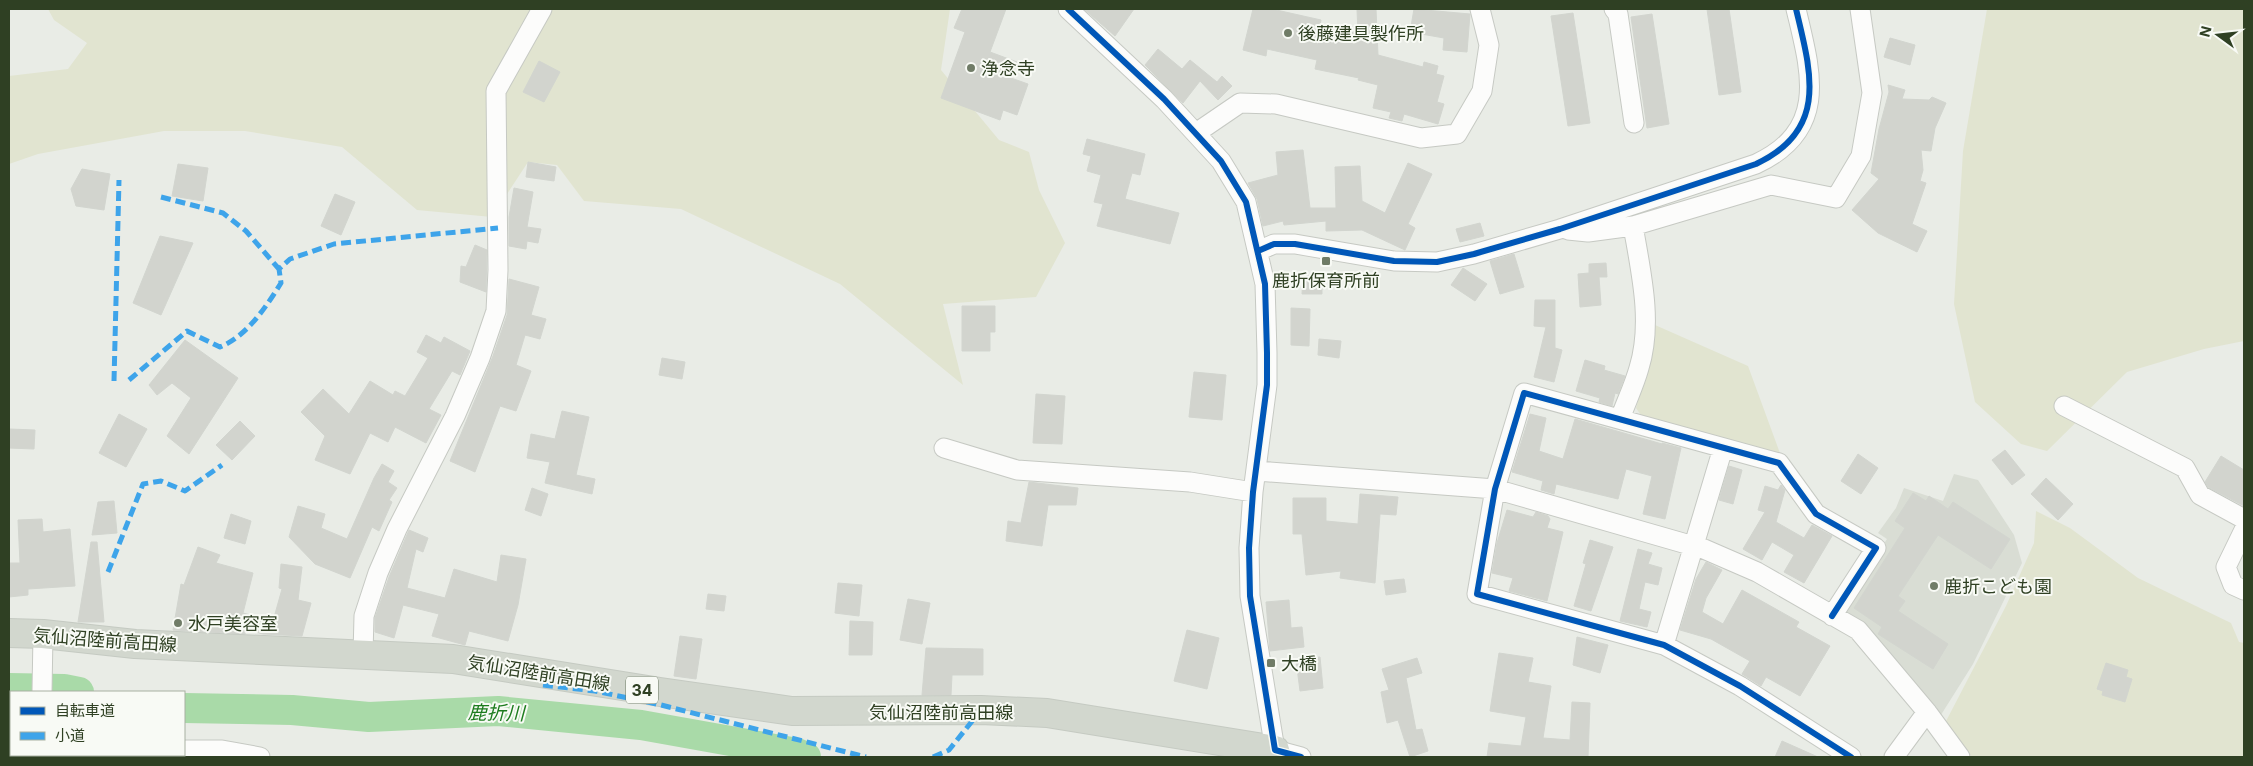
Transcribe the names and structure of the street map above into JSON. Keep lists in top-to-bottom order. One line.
{"streets":{"main road":["気仙沼陸前高田線","34"]},"water":["鹿折川"],"places":{"other":["後藤建具製作所","浄念寺","鹿折こども園","水戸美容室"],"transit":["鹿折保育所前","大橋"]},"legend":["自転車道","小道"],"north":"left"}
